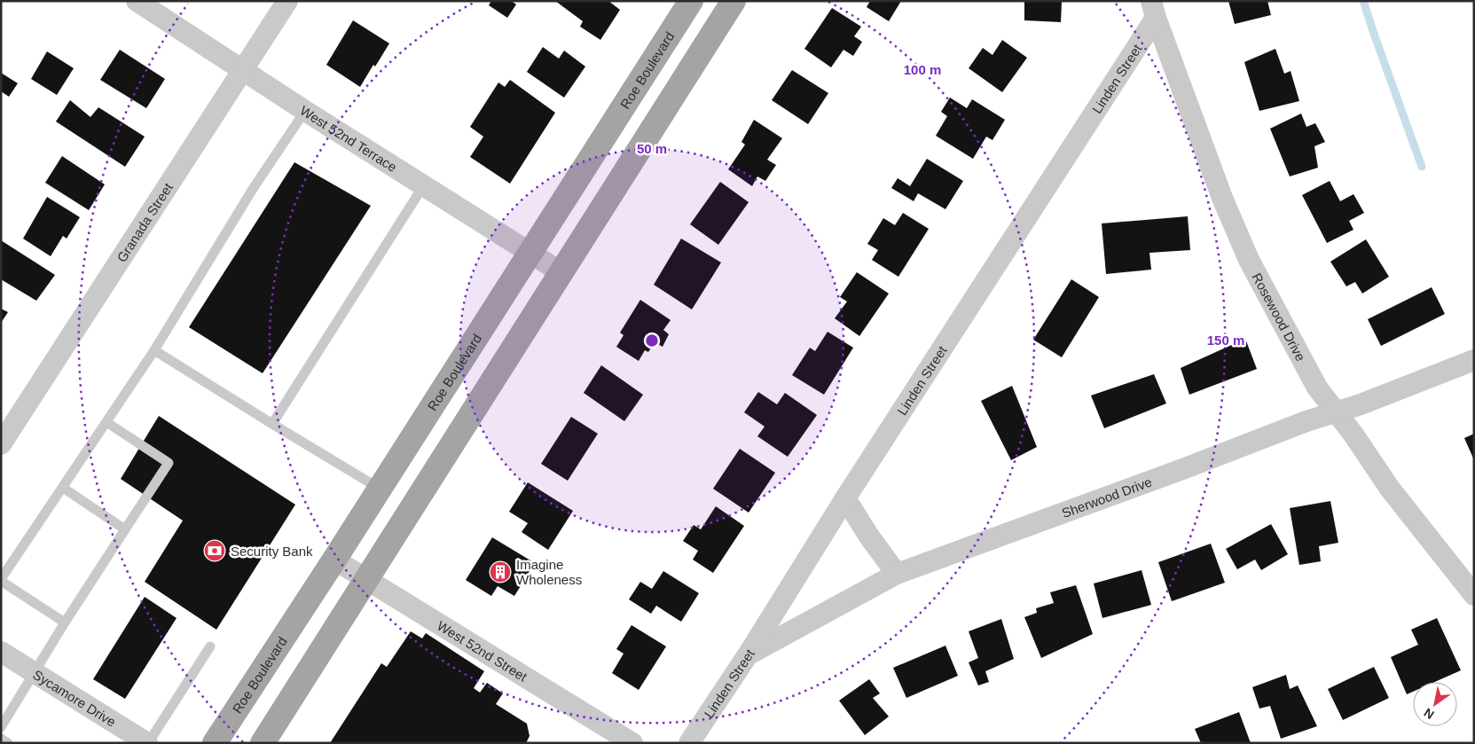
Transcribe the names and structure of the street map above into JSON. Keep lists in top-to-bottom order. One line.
{"streets":{"main road":["Roe Boulevard"],"street":["Linden Street","West 52nd Terrace","Granada Street","Rosewood Drive","Sherwood Drive","West 52nd Street","Sycamore Drive"]},"crossings":[["Roe Boulevard","West 52nd Terrace"],["Roe Boulevard","West 52nd Street"],["Linden Street","Rosewood Drive"],["Linden Street","Sherwood Drive"],["West 52nd Terrace","Granada Street"],["Rosewood Drive","Sherwood Drive"]],"places":{"bank":["Security Bank"],"building":["Imagine Wholeness"]},"north":"bottom left","rings":["100 m","50 m","150 m"]}
